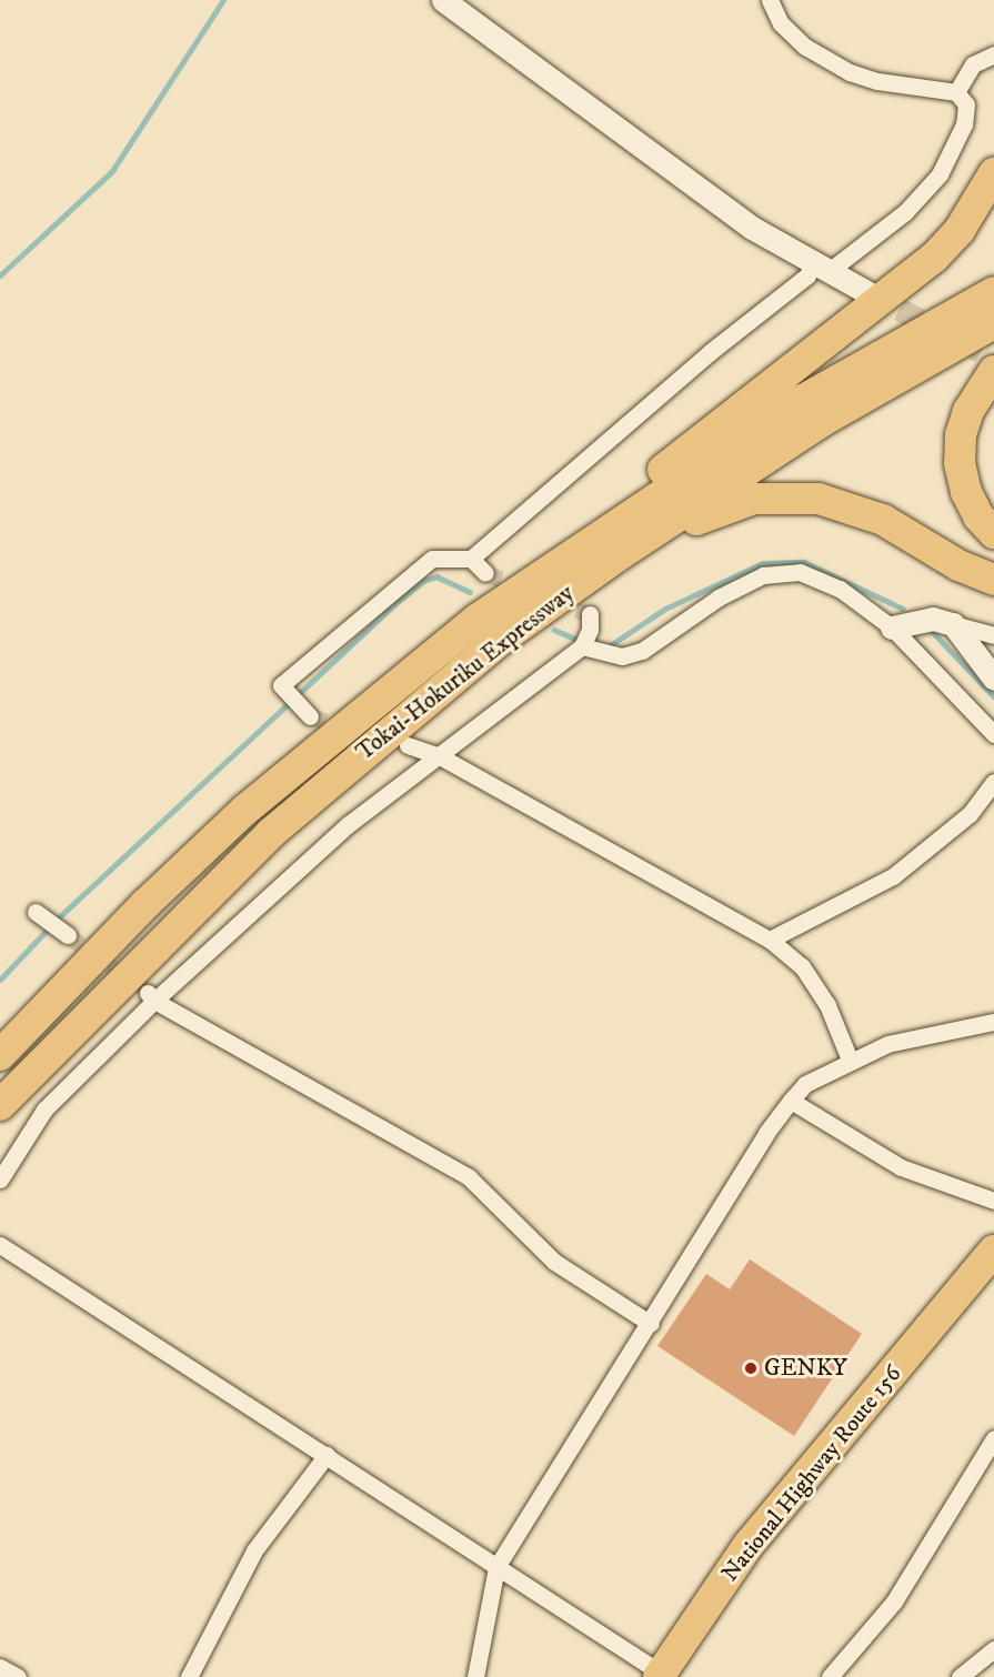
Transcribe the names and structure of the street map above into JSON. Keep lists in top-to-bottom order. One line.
{"streets":{"highway":["Tokai-Hokuriku Expressway","National Highway Route 156"]},"places":["GENKY"]}
